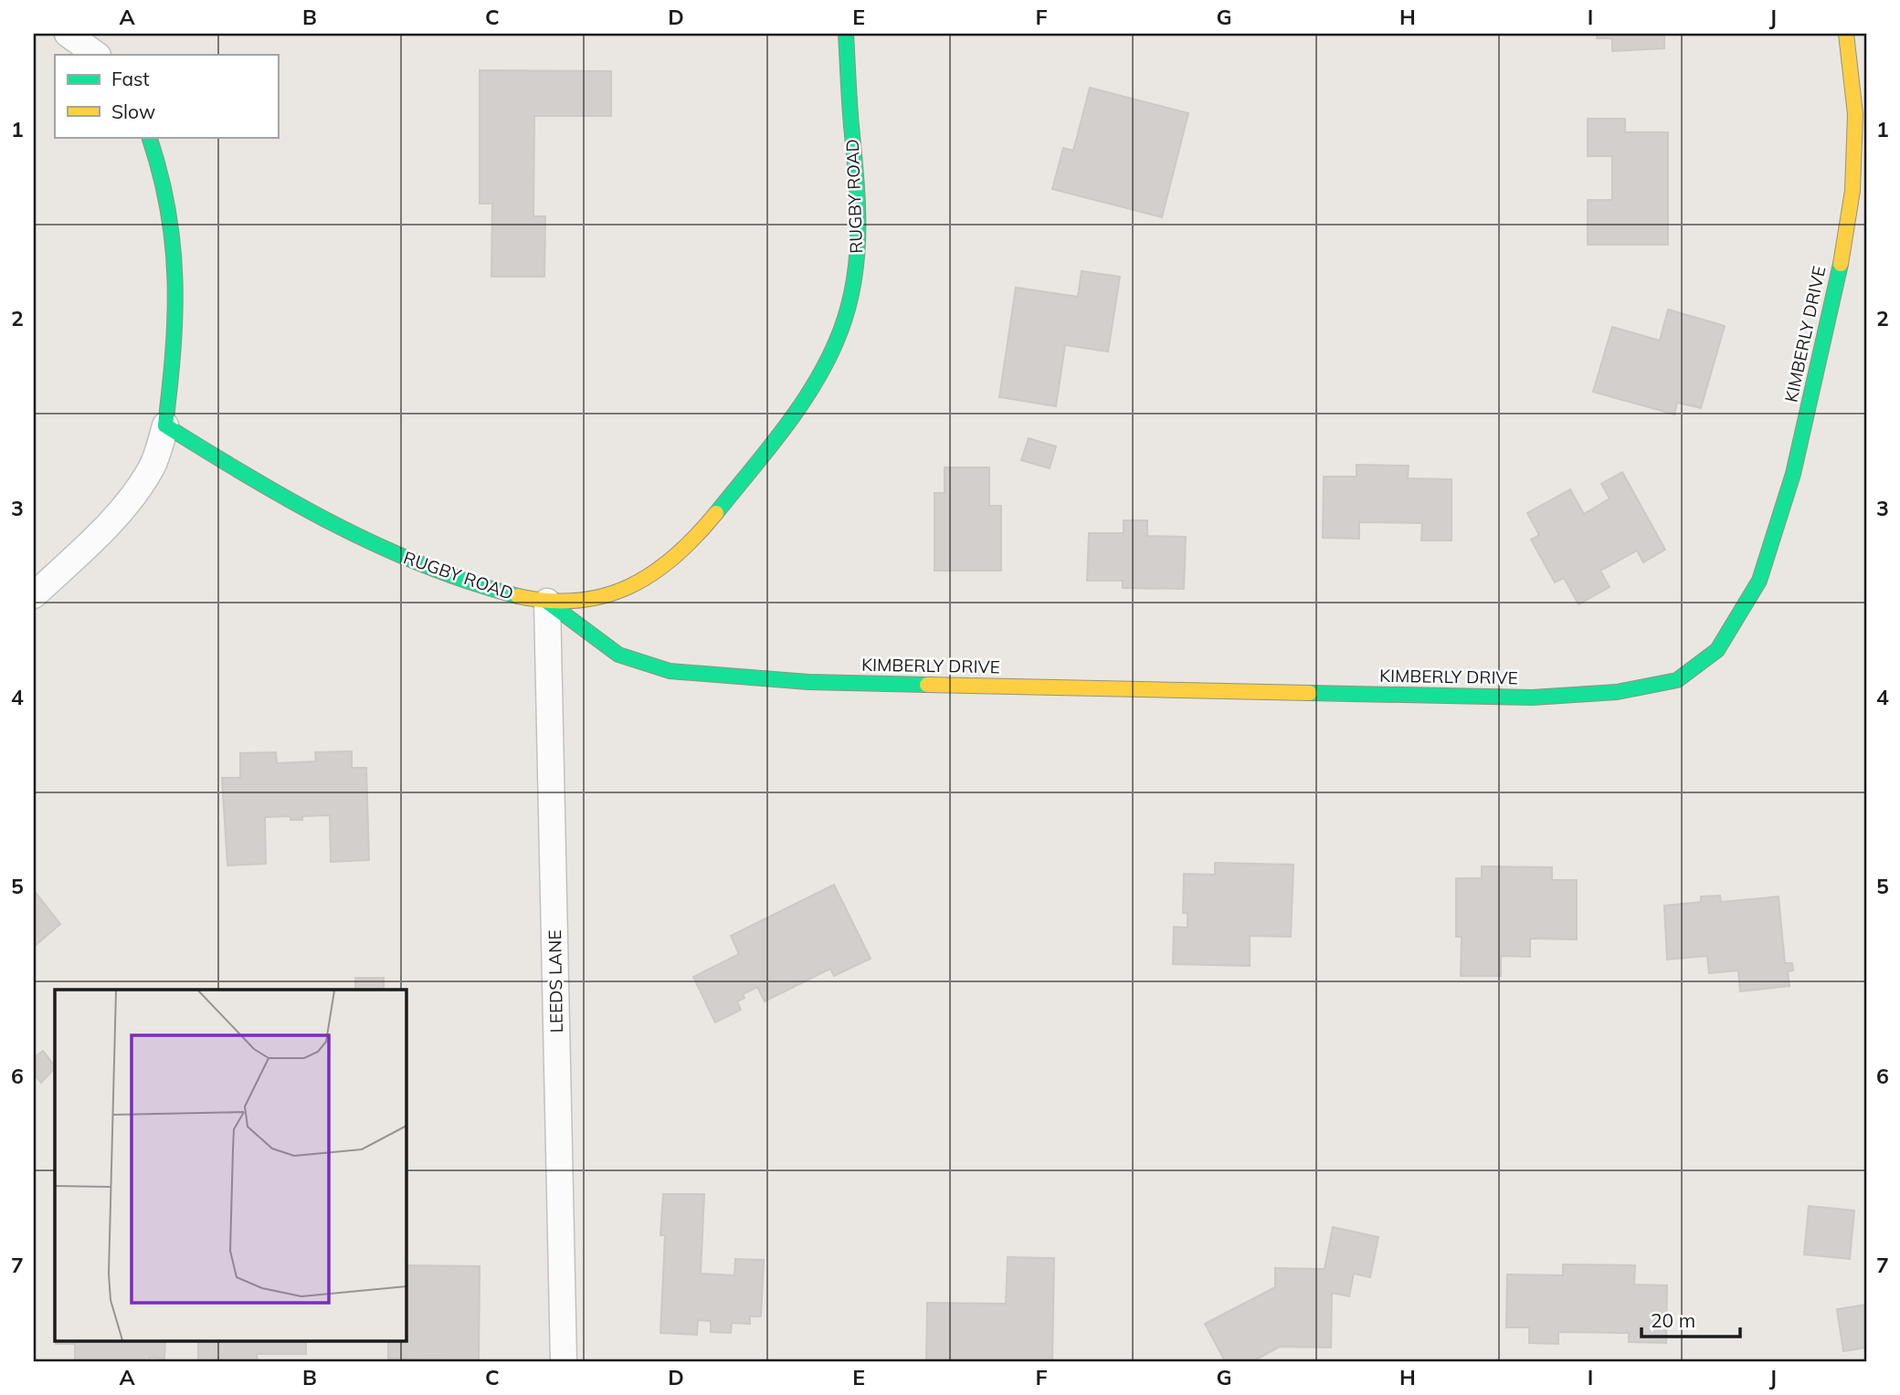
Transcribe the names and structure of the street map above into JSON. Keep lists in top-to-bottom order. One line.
{"streets":{"street":["RUGBY ROAD","KIMBERLY DRIVE","LEEDS LANE"]},"crossings":[["RUGBY ROAD","KIMBERLY DRIVE"],["RUGBY ROAD","LEEDS LANE"],["KIMBERLY DRIVE","LEEDS LANE"]],"legend":["Fast","Slow"],"scale_bar":"20 m","grid":{"columns":["A","B","C","D","E","F","G","H","I","J"],"rows":["1","2","3","4","5","6","7"]}}
